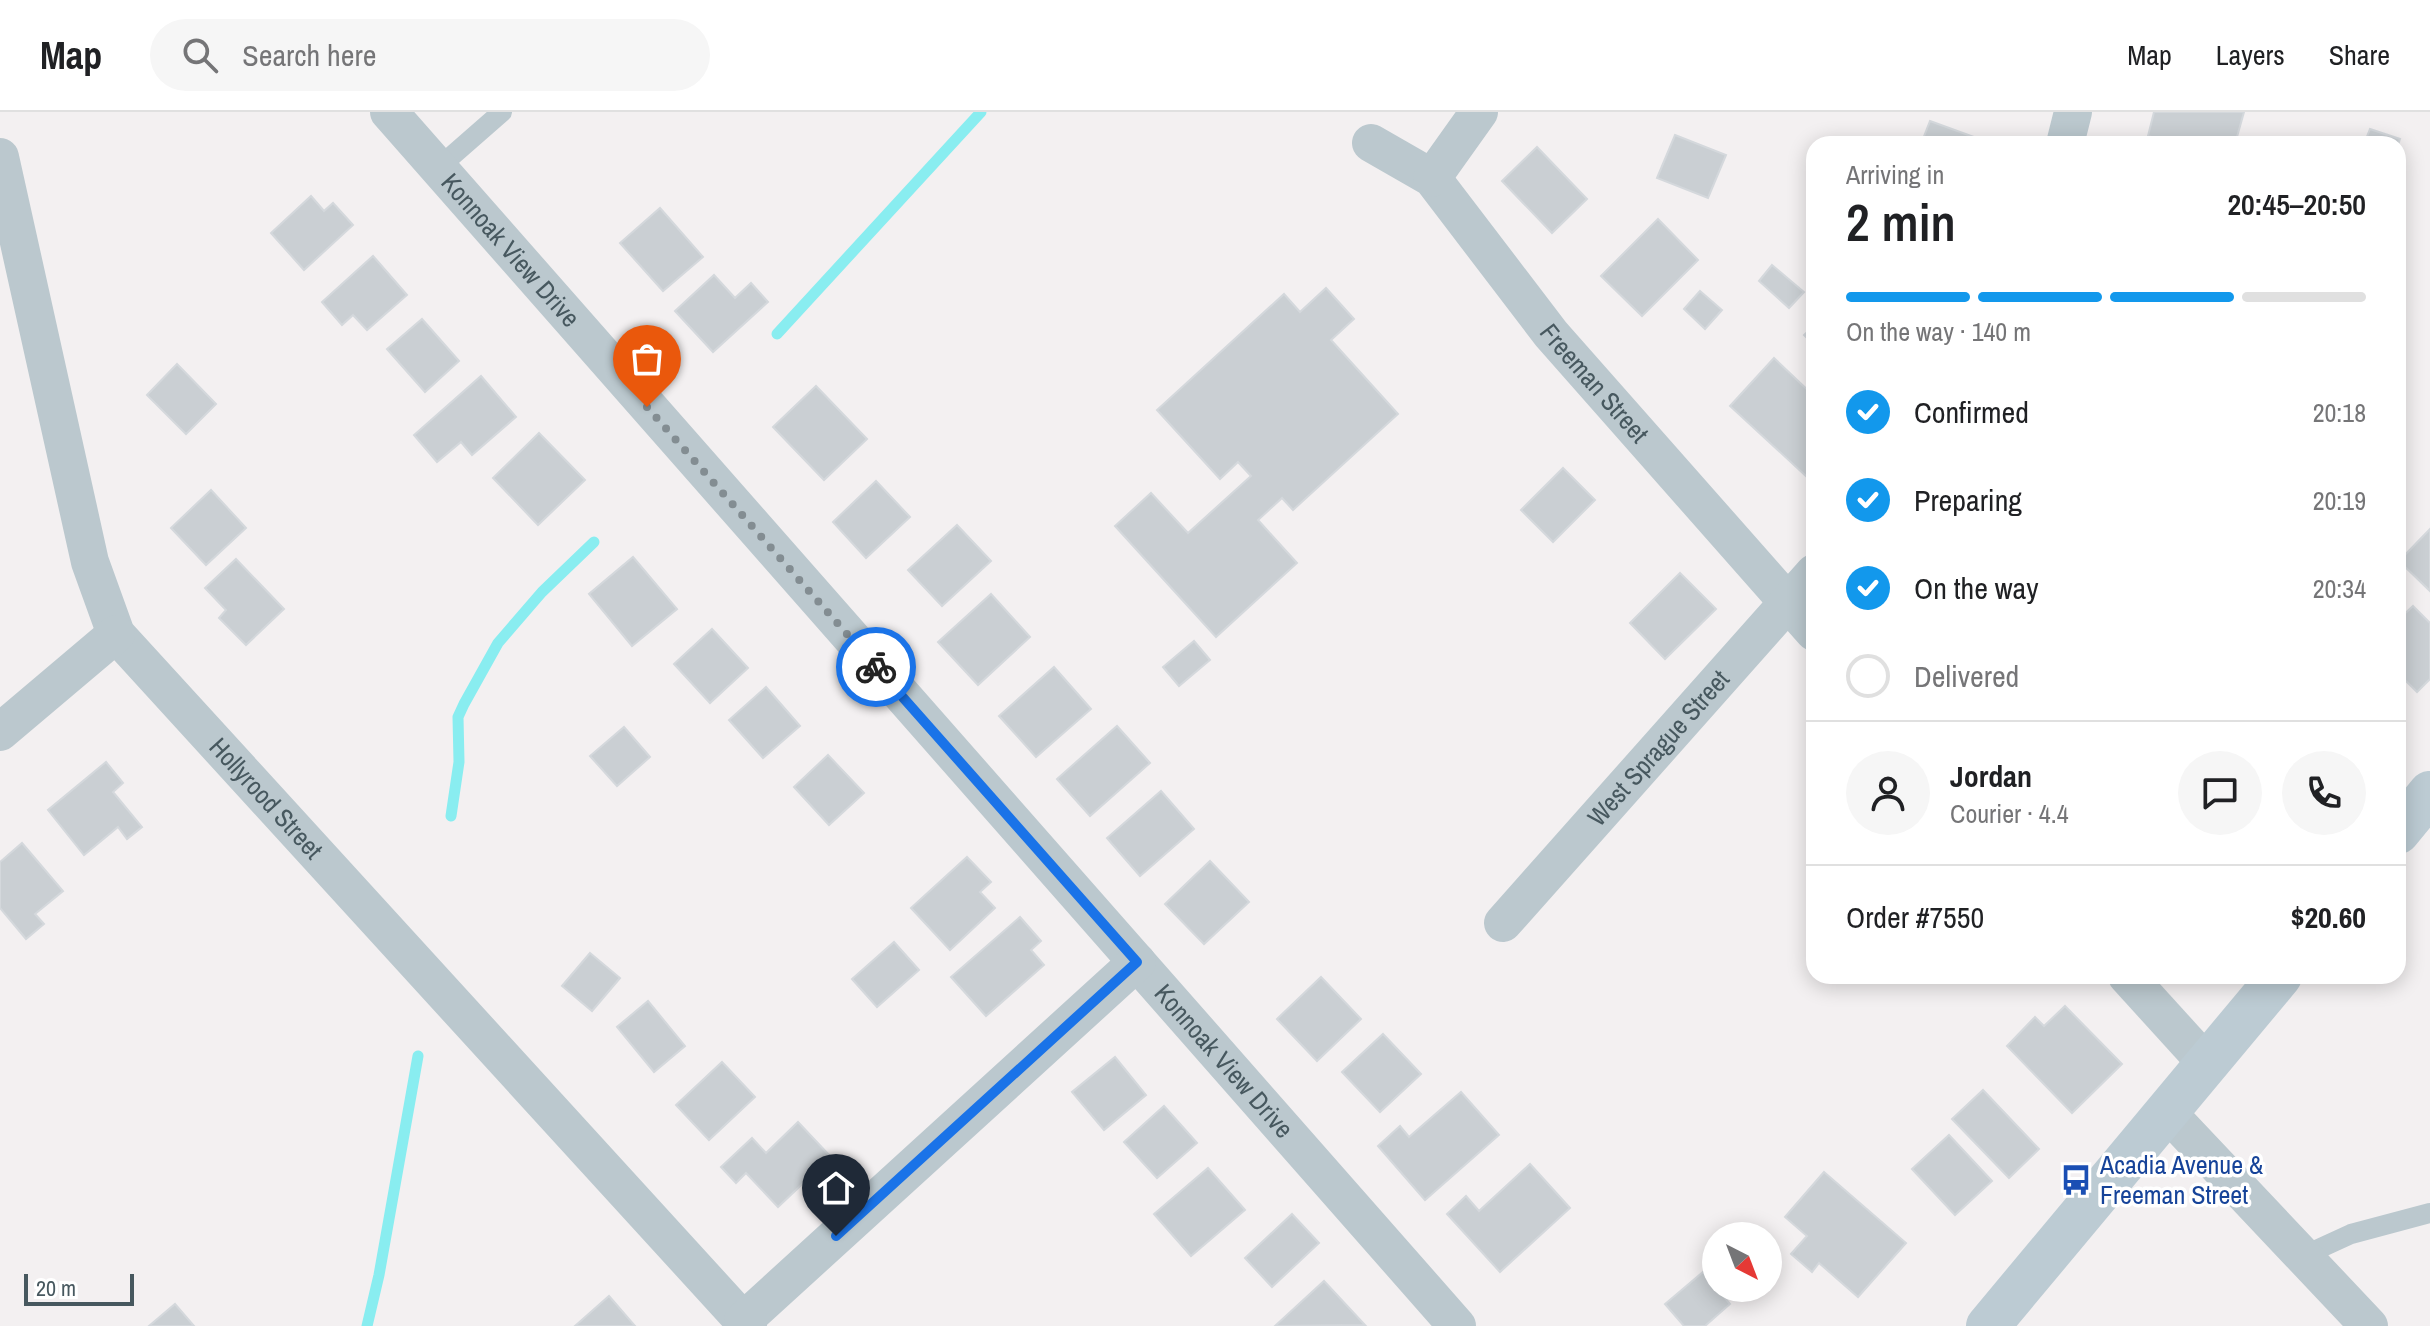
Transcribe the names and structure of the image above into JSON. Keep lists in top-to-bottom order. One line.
{"streets":{"street":["Konnoak View Drive","Freeman Street","West Sprague Street","Hollyrood Street"]},"crossings":[["Freeman Street","West Sprague Street"]],"places":{"bus stop":["Acadia Avenue & Freeman Street"]},"scale_bar":"20 m","north":"bottom right","page":{"header":"Map","search":"Search here","nav":["Map","Layers","Share"],"heading":["2 min","Arriving in","20:45–20:50"],"panel":["Jordan","Courier · 4.4","Order #7550","$20.60"],"bar":"On the way · 140 m","list":[["Confirmed","20:18"],["Preparing","20:19"],["On the way","20:34"],"Delivered"],"scale":"20 m"}}
